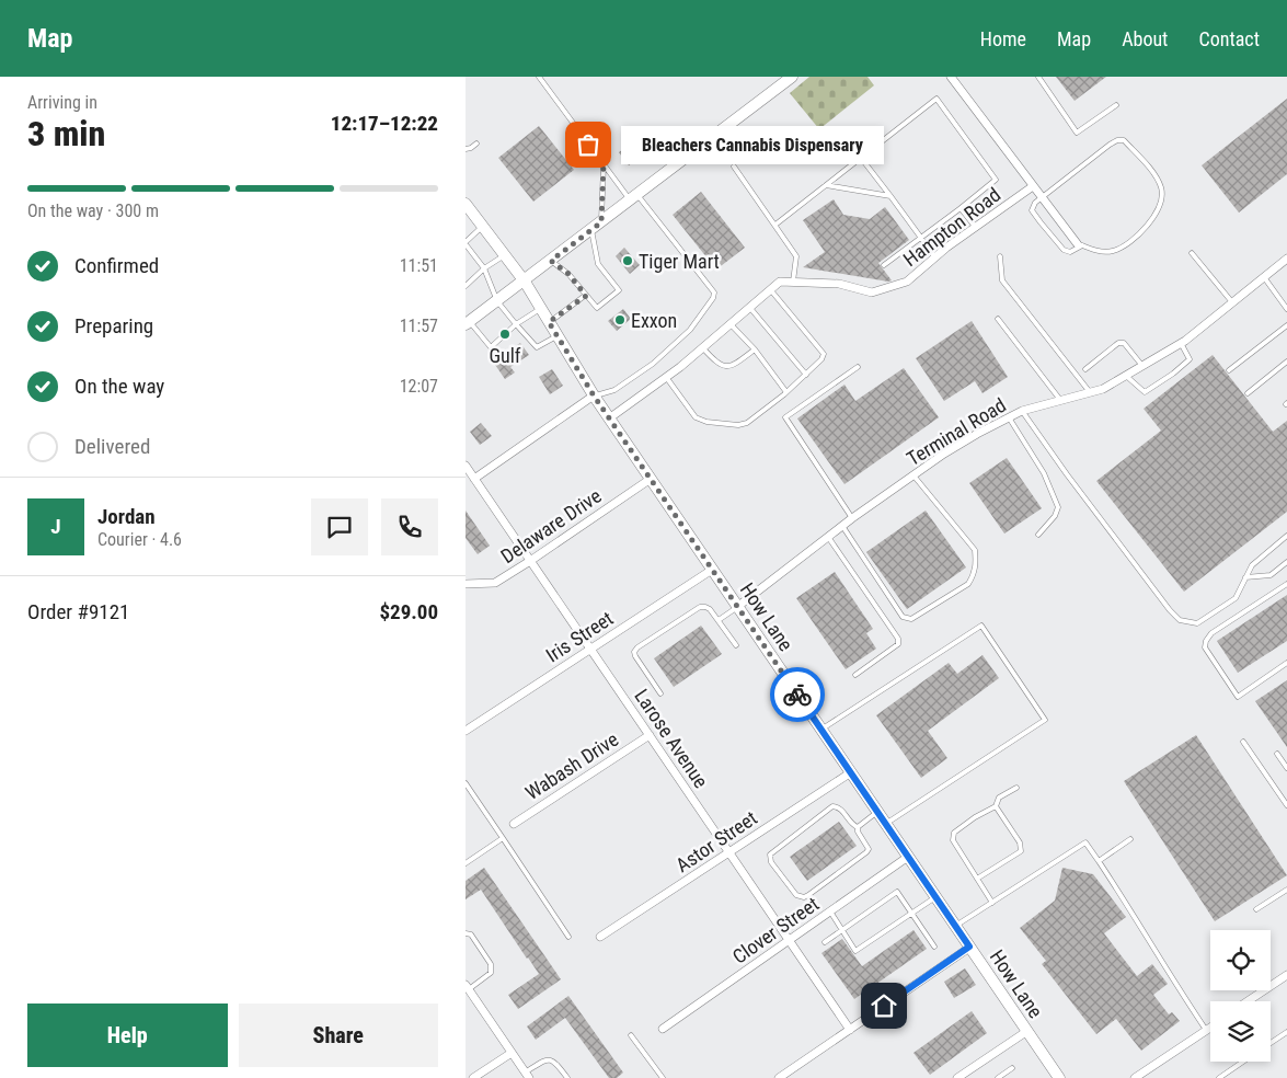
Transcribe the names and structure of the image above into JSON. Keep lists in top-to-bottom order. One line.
{"streets":{"main road":["How Lane"],"street":["Hampton Road","Terminal Road","Delaware Drive","Iris Street","Larose Avenue","Wabash Drive","Astor Street","Clover Street"]},"crossings":[["Hampton Road","How Lane"],["Terminal Road","How Lane"],["Delaware Drive","How Lane"],["Delaware Drive","Larose Avenue"],["How Lane","Iris Street"],["How Lane","Astor Street"],["How Lane","Clover Street"],["Iris Street","Larose Avenue"],["Larose Avenue","Wabash Drive"],["Larose Avenue","Astor Street"],["Larose Avenue","Clover Street"]],"places":["Bleachers Cannabis Dispensary","Tiger Mart","Exxon","Gulf"],"page":{"header":"Map","nav":["Home","Map","About","Contact"],"heading":["3 min","Arriving in","12:17–12:22"],"panel":["Jordan","Courier · 4.6","Order #9121","$29.00"],"bubble":"Bleachers Cannabis Dispensary","bar":"On the way · 300 m","list":[["Confirmed","11:51"],["Preparing","11:57"],["On the way","12:07"],"Delivered"],"round":"J","buttons":["Help","Share"]}}
